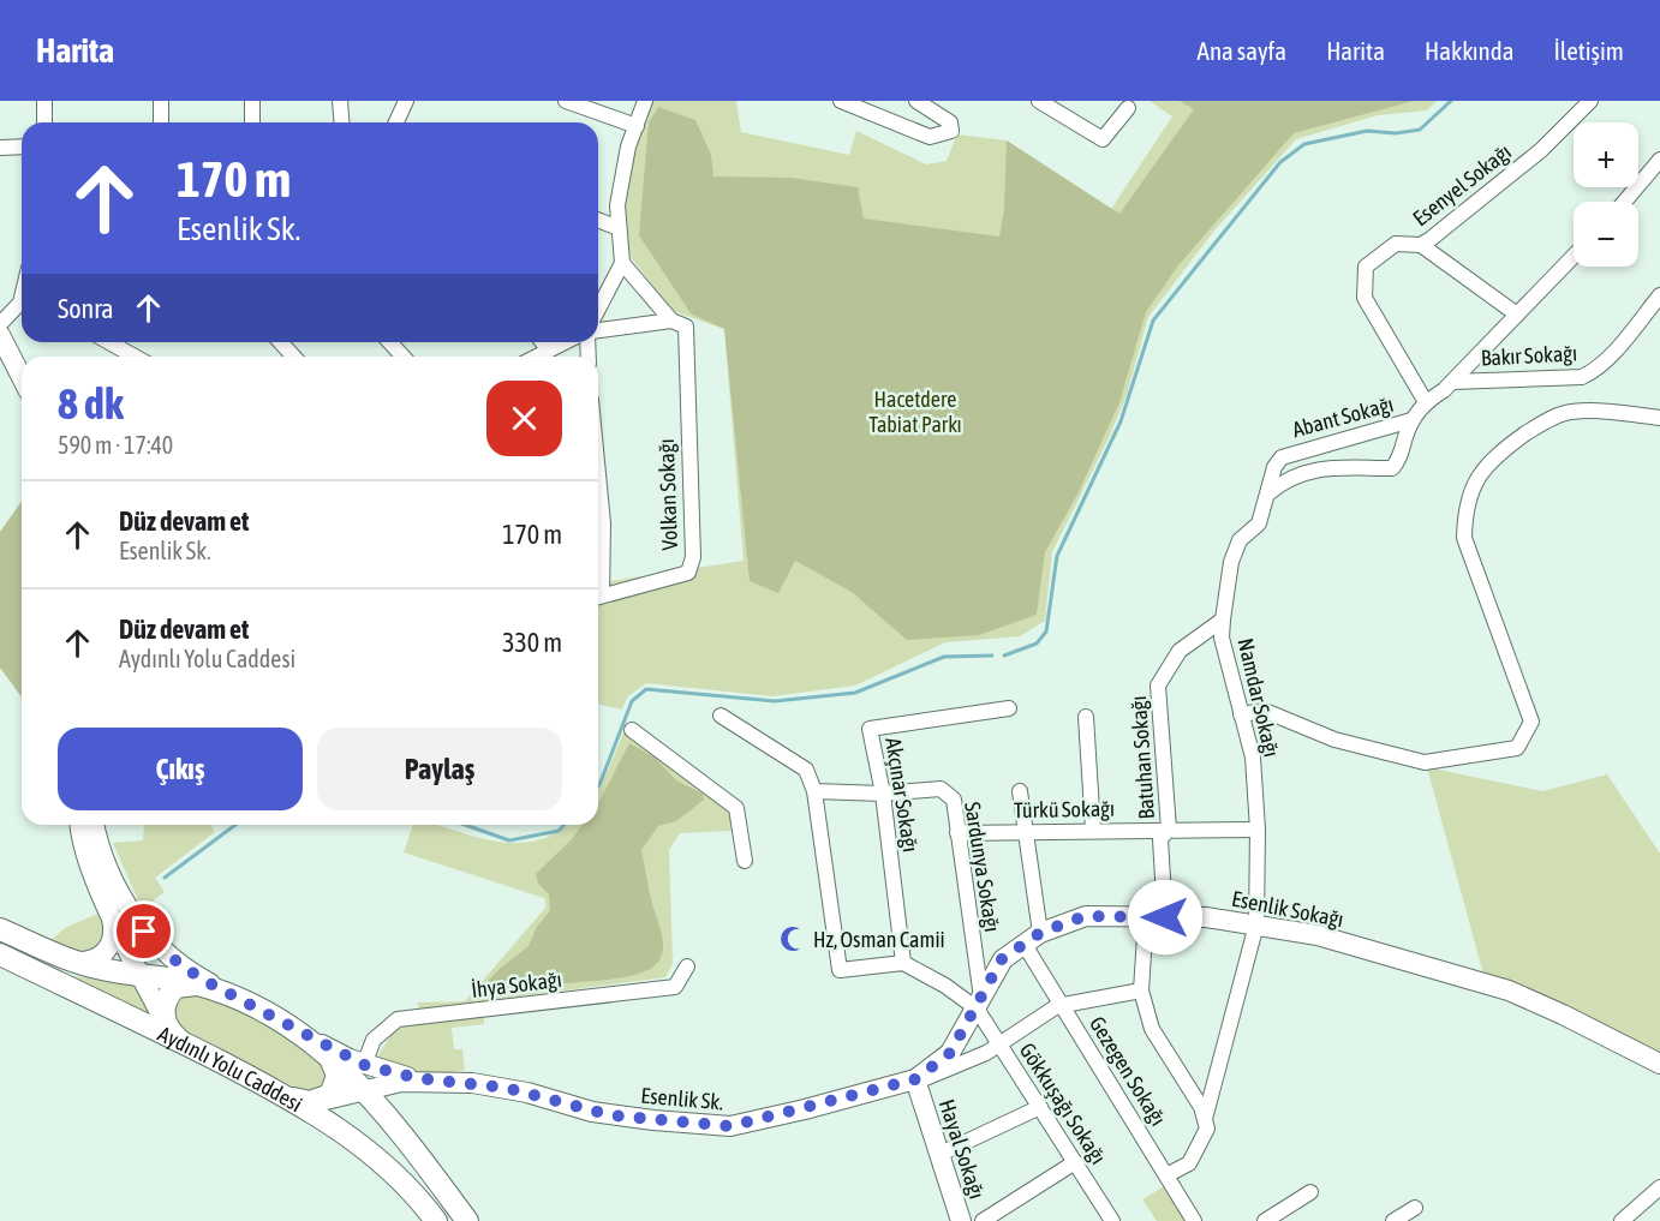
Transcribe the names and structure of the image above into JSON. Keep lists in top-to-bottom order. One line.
{"streets":{"main road":["Aydınlı Yolu Caddesi"],"street":["Esenyel Sokağı","Bakır Sokağı","Abant Sokağı","Volkan Sokağı","Namdar Sokağı","Batuhan Sokağı","Akçınar Sokağı","Türkü Sokağı","Sardunya Sokağı","Esenlik Sokağı","İhya Sokağı","Gezegen Sokağı","Esenlik Sk.","Gökkuşağı Sokağı","Hayal Sokağı"]},"crossings":[["Abant Sokağı","Namdar Sokağı"],["Namdar Sokağı","Batuhan Sokağı"],["Namdar Sokağı","Türkü Sokağı"],["Namdar Sokağı","Esenlik Sokağı"],["Namdar Sokağı","Gezegen Sokağı"],["Batuhan Sokağı","Türkü Sokağı"],["Batuhan Sokağı","Esenlik Sokağı"],["Batuhan Sokağı","Hayal Sokağı"],["Akçınar Sokağı","Sardunya Sokağı"],["Türkü Sokağı","Sardunya Sokağı"],["Sardunya Sokağı","Esenlik Sokağı"],["Sardunya Sokağı","Gökkuşağı Sokağı"],["Esenlik Sokağı","Gezegen Sokağı"],["Esenlik Sokağı","Esenlik Sk."],["Esenlik Sokağı","Gökkuşağı Sokağı"],["Esenlik Sokağı","Hayal Sokağı"],["İhya Sokağı","Esenlik Sk."],["Gezegen Sokağı","Hayal Sokağı"],["Esenlik Sk.","Hayal Sokağı"],["Gökkuşağı Sokağı","Hayal Sokağı"]],"parks":["Hacetdere Tabiat Parkı"],"places":{"mosque":["Hz, Osman Camii"]},"page":{"header":"Harita","nav":["Ana sayfa","Harita","Hakkında","İletişim"],"map_buttons":["+","−"],"turn":["170 m","Esenlik Sk."],"then":"Sonra","heading":["8 dk","590 m · 17:40"],"list":[{"name":"Düz devam et","note":"Esenlik Sk.","value":"170 m"},{"name":"Düz devam et","note":"Aydınlı Yolu Caddesi","value":"330 m"}],"buttons":["Çıkış","Paylaş"]}}
